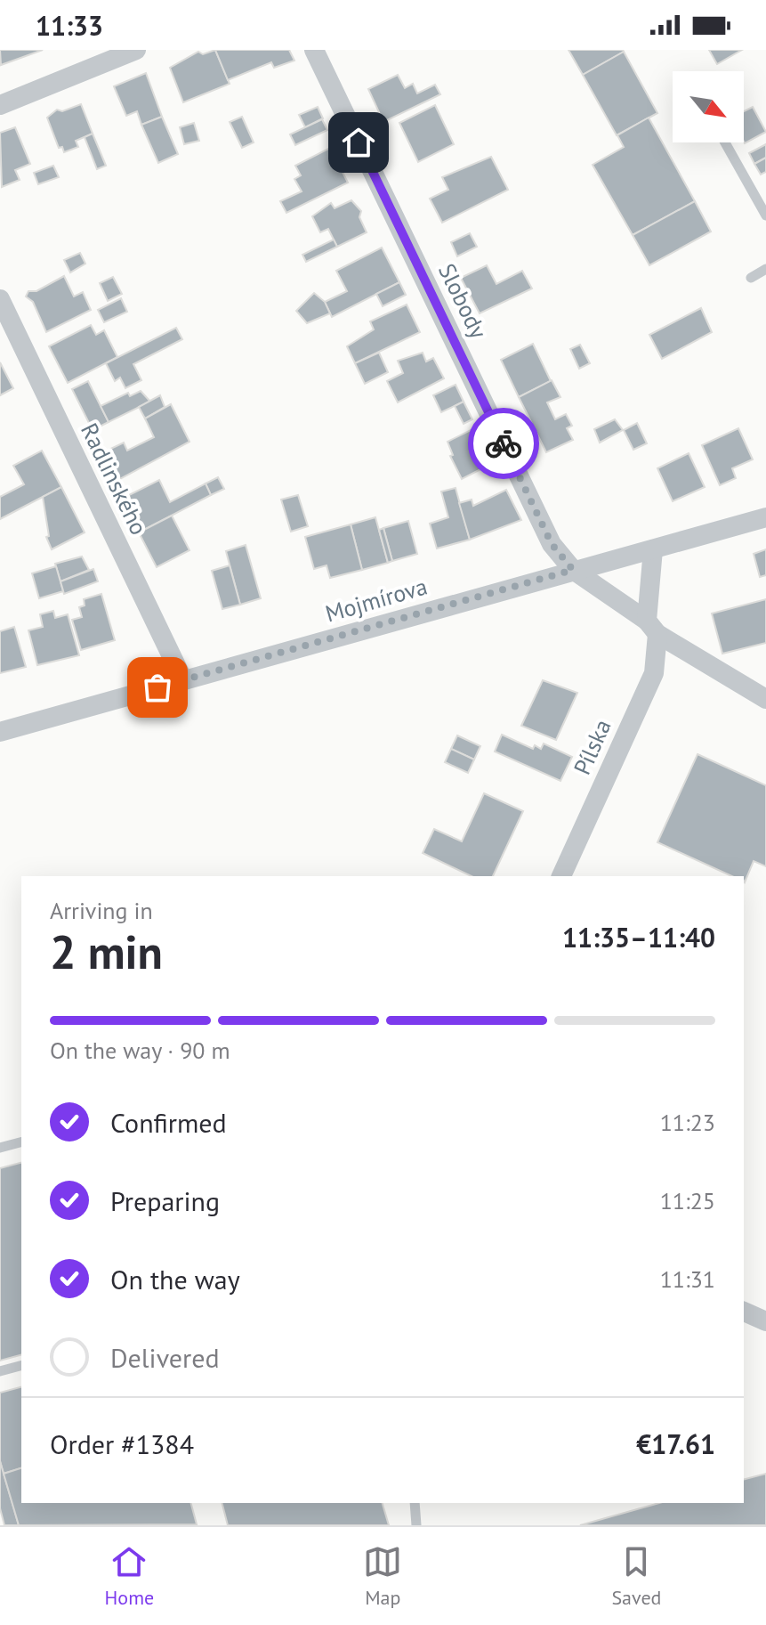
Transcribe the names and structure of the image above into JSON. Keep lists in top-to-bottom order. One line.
{"streets":{"street":["Slobody","Radlinského","Mojmírova","Pílska"]},"crossings":[["Slobody","Mojmírova"],["Slobody","Pílska"],["Radlinského","Mojmírova"],["Mojmírova","Pílska"]],"north":"bottom right","page":{"status":"11:33","heading":["2 min","Arriving in","11:35–11:40"],"panel":["Order #1384","€17.61"],"bar":"On the way · 90 m","list":[["Confirmed","11:23"],["Preparing","11:25"],["On the way","11:31"],"Delivered"],"tabs":["Home","Map","Saved"]}}
